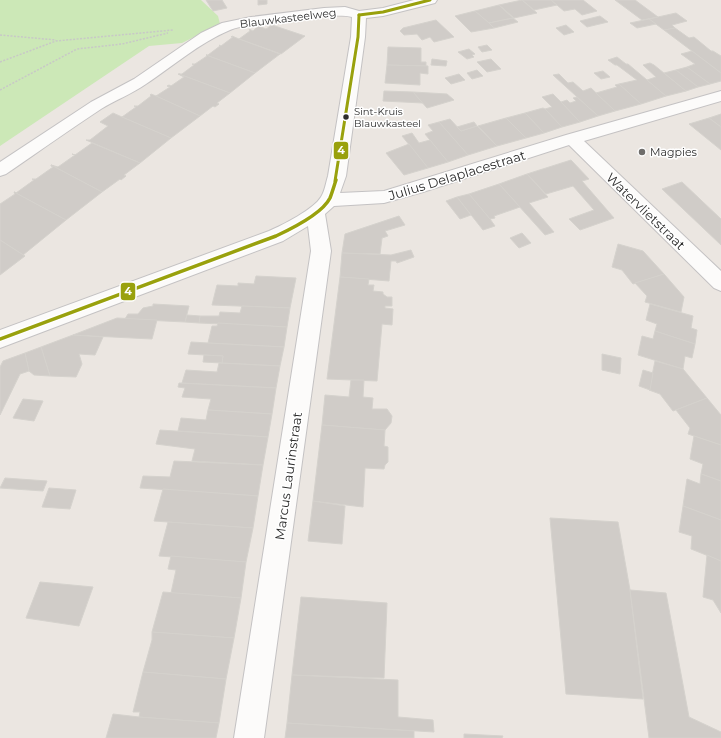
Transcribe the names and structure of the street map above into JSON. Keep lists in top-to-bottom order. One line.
{"streets":{"street":["Blauwkasteelweg","Julius Delaplacestraat","Watervlietstraat","Marcus Laurinstraat"]},"crossings":[["Julius Delaplacestraat","Watervlietstraat"],["Julius Delaplacestraat","Marcus Laurinstraat"]],"places":["Sint-Kruis Blauwkasteel","Magpies"],"lines":["transit line 4"]}
